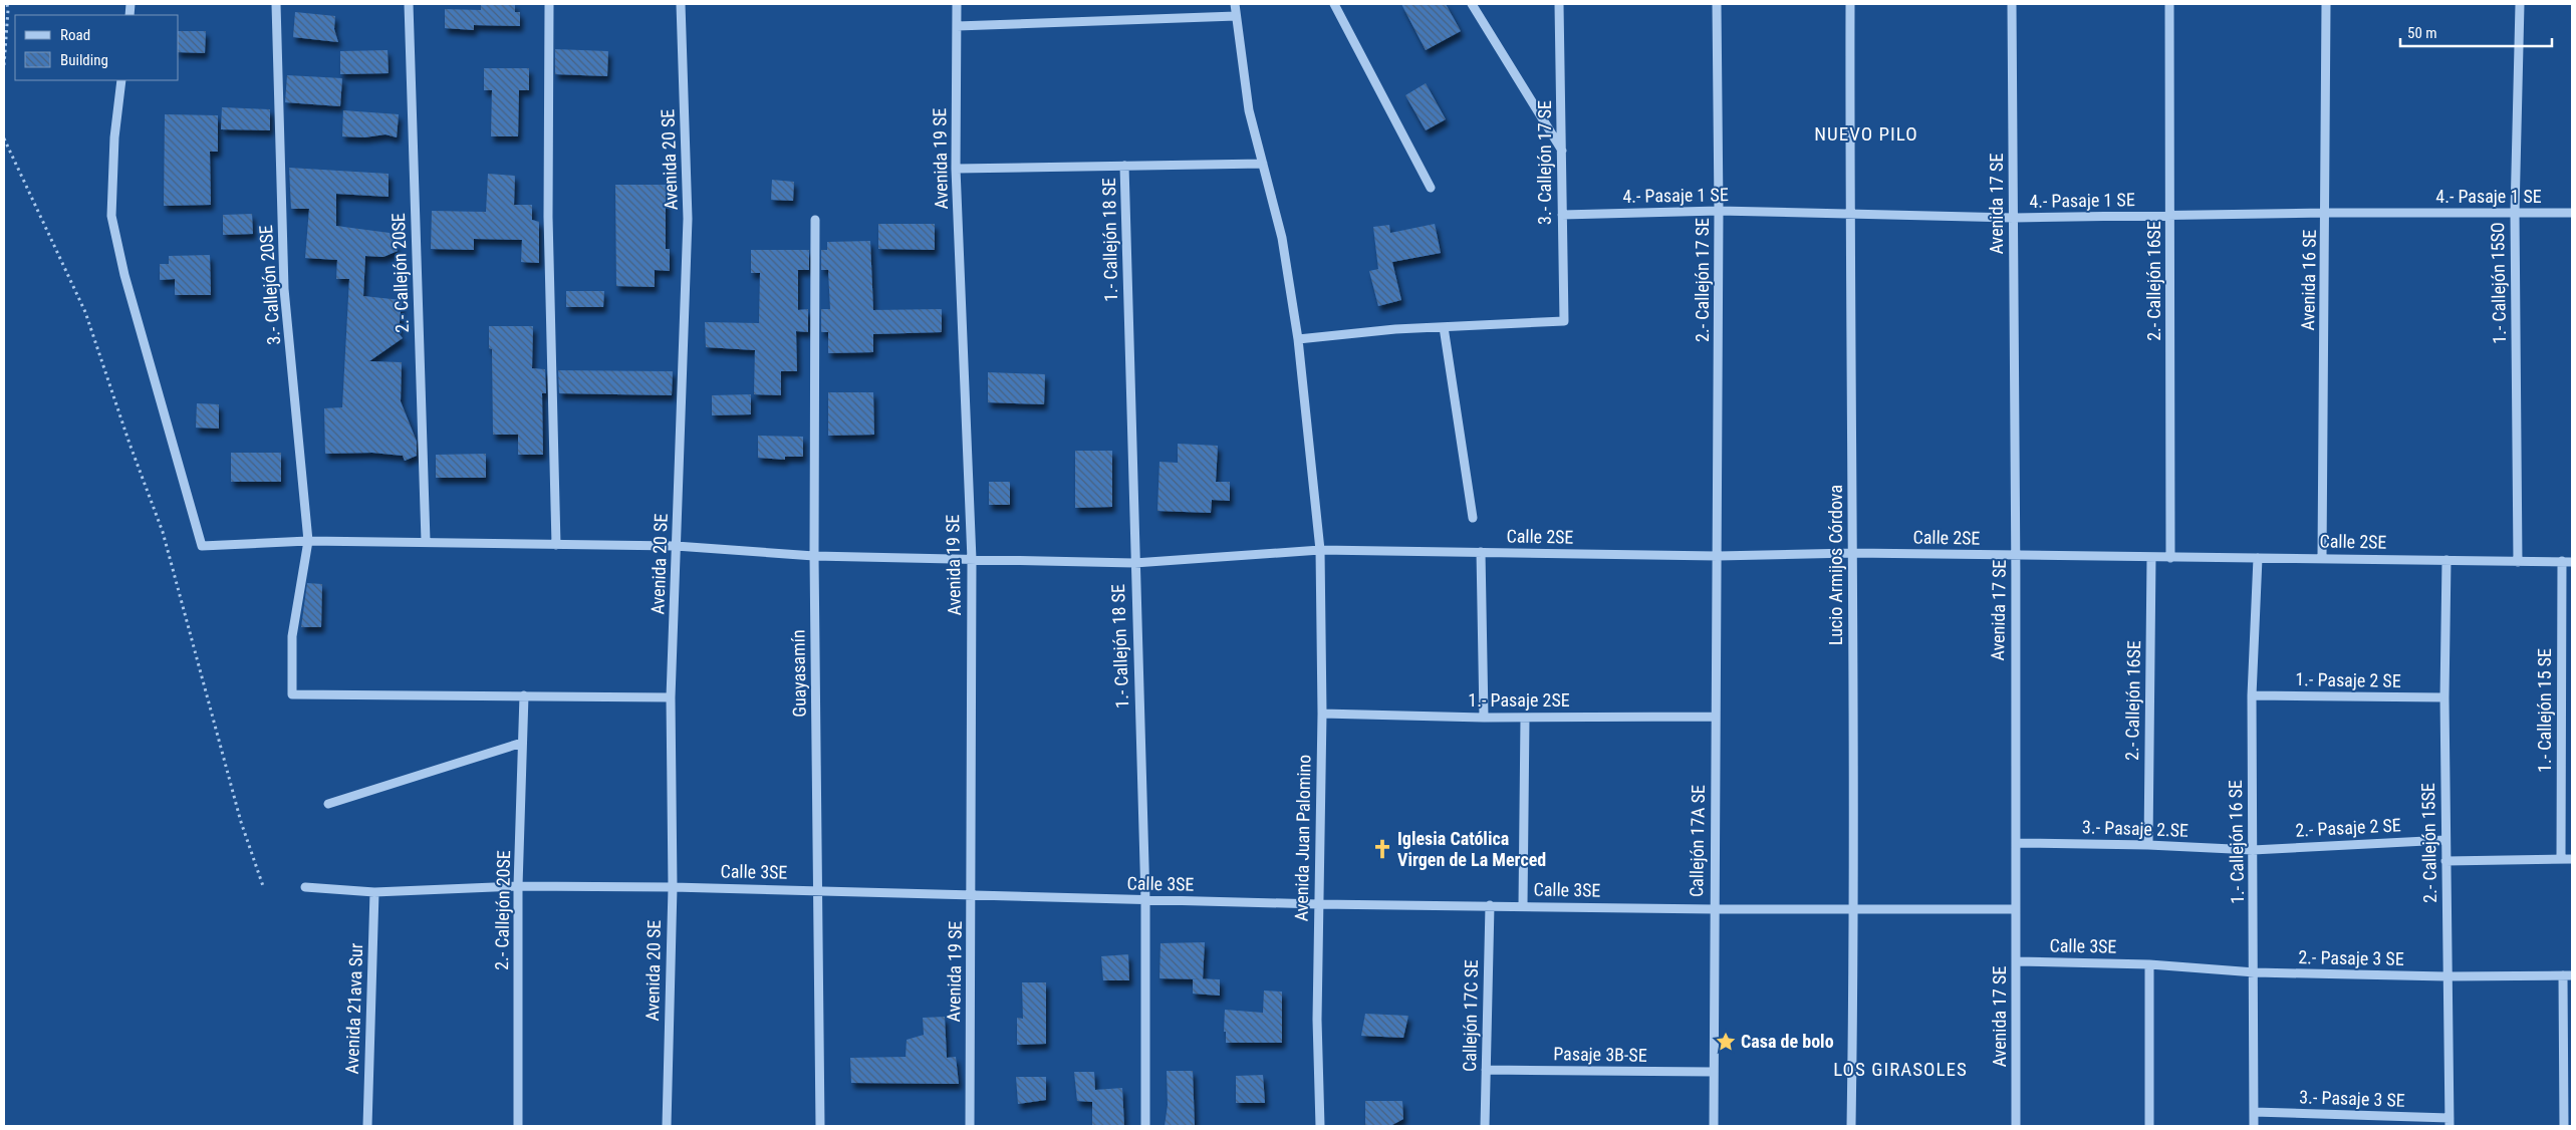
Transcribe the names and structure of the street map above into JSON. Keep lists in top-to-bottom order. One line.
{"streets":{"street":["Avenida 19 SE","Avenida 20 SE","3.- Callejón 17 SE","4.- Pasaje 1 SE","Avenida 17 SE","1.- Callejón 18 SE","2.- Callejón 20SE","2.- Callejón 17 SE","Avenida 16 SE","2.- Callejón 16SE","1.- Callejón 15SO","3.- Callejón 20SE","Calle 2SE","Lucio Armijos Córdova","Guayasamín","1.- Pasaje 2 SE","1.- Pasaje 2SE","1.- Callejón 15 SE","2.- Pasaje 2 SE","3.- Pasaje 2.SE","Avenida Juan Palomino","Callejón 17A SE","1.- Callejón 16 SE","2.- Callejón 15SE","Calle 3SE","2.- Pasaje 3 SE","Avenida 21ava Sur","Callejón 17C SE","Pasaje 3B-SE","3.- Pasaje 3 SE"]},"crossings":[["Avenida 19 SE","Calle 2SE"],["Avenida 19 SE","Calle 3SE"],["Avenida 20 SE","Calle 2SE"],["Avenida 20 SE","Calle 3SE"],["3.- Callejón 17 SE","4.- Pasaje 1 SE"],["4.- Pasaje 1 SE","Avenida 17 SE"],["4.- Pasaje 1 SE","2.- Callejón 17 SE"],["4.- Pasaje 1 SE","Avenida 16 SE"],["4.- Pasaje 1 SE","2.- Callejón 16SE"],["4.- Pasaje 1 SE","1.- Callejón 15SO"],["4.- Pasaje 1 SE","Lucio Armijos Córdova"],["Avenida 17 SE","Calle 2SE"],["Avenida 17 SE","3.- Pasaje 2.SE"],["Avenida 17 SE","Calle 3SE"],["1.- Callejón 18 SE","Calle 2SE"],["1.- Callejón 18 SE","Calle 3SE"],["2.- Callejón 20SE","3.- Callejón 20SE"],["2.- Callejón 20SE","Calle 2SE"],["2.- Callejón 20SE","Calle 3SE"],["2.- Callejón 17 SE","Calle 2SE"],["2.- Callejón 17 SE","Callejón 17A SE"],["Avenida 16 SE","Calle 2SE"],["2.- Callejón 16SE","Calle 2SE"],["2.- Callejón 16SE","3.- Pasaje 2.SE"],["1.- Callejón 15SO","Calle 2SE"],["3.- Callejón 20SE","Calle 2SE"],["Calle 2SE","Lucio Armijos Córdova"],["Calle 2SE","Guayasamín"],["Calle 2SE","1.- Callejón 15 SE"],["Calle 2SE","Avenida Juan Palomino"],["Calle 2SE","Callejón 17A SE"],["Calle 2SE","1.- Callejón 16 SE"],["Calle 2SE","2.- Callejón 15SE"],["Lucio Armijos Córdova","Calle 3SE"],["Guayasamín","Calle 3SE"],["1.- Pasaje 2 SE","1.- Callejón 16 SE"],["1.- Pasaje 2 SE","2.- Callejón 15SE"],["1.- Pasaje 2SE","Avenida Juan Palomino"],["1.- Pasaje 2SE","Callejón 17A SE"],["2.- Pasaje 2 SE","3.- Pasaje 2.SE"],["2.- Pasaje 2 SE","1.- Callejón 16 SE"],["2.- Pasaje 2 SE","2.- Callejón 15SE"],["3.- Pasaje 2.SE","1.- Callejón 16 SE"],["Avenida Juan Palomino","Calle 3SE"],["Callejón 17A SE","Calle 3SE"],["Callejón 17A SE","Pasaje 3B-SE"],["1.- Callejón 16 SE","Calle 3SE"],["1.- Callejón 16 SE","2.- Pasaje 3 SE"],["1.- Callejón 16 SE","3.- Pasaje 3 SE"],["2.- Callejón 15SE","2.- Pasaje 3 SE"],["2.- Callejón 15SE","3.- Pasaje 3 SE"],["Calle 3SE","2.- Pasaje 3 SE"],["Calle 3SE","Avenida 21ava Sur"],["Calle 3SE","Callejón 17C SE"],["Callejón 17C SE","Pasaje 3B-SE"]],"districts":["NUEVO PILO","LOS GIRASOLES"],"places":{"church":["Iglesia Católica Virgen de La Merced"],"place":["Casa de bolo"]},"legend":["Road","Building"],"scale_bar":"50 m"}
